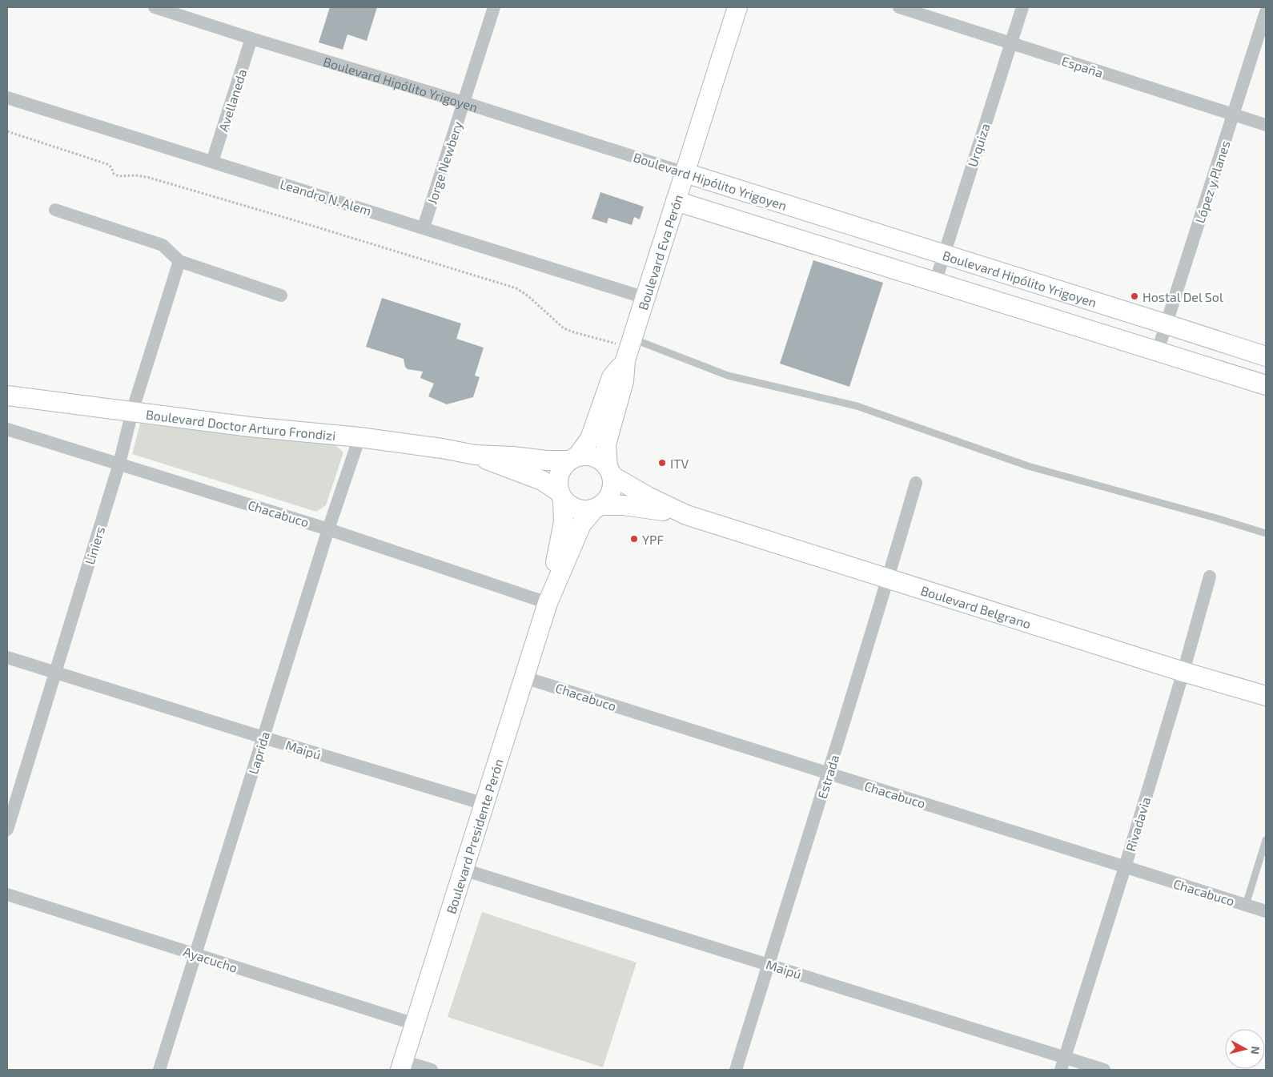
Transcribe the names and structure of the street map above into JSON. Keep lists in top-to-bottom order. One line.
{"streets":{"street":["España","Boulevard Hipólito Yrigoyen","Avellaneda","Urquiza","Jorge Newbery","López y Planes","Leandro N. Alem","Boulevard Eva Perón","Boulevard Doctor Arturo Frondizi","Chacabuco","Liniers","Boulevard Belgrano","Maipú","Laprida","Estrada","Rivadavia","Boulevard Presidente Perón","Ayacucho"]},"crossings":[["España","Urquiza"],["España","López y Planes"],["Boulevard Hipólito Yrigoyen","Avellaneda"],["Boulevard Hipólito Yrigoyen","Urquiza"],["Boulevard Hipólito Yrigoyen","Jorge Newbery"],["Boulevard Hipólito Yrigoyen","López y Planes"],["Boulevard Hipólito Yrigoyen","Boulevard Eva Perón"],["Avellaneda","Leandro N. Alem"],["Jorge Newbery","Leandro N. Alem"],["Leandro N. Alem","Boulevard Eva Perón"],["Boulevard Eva Perón","Boulevard Presidente Perón"],["Boulevard Doctor Arturo Frondizi","Liniers"],["Boulevard Doctor Arturo Frondizi","Boulevard Belgrano"],["Boulevard Doctor Arturo Frondizi","Laprida"],["Boulevard Doctor Arturo Frondizi","Boulevard Presidente Perón"],["Chacabuco","Liniers"],["Chacabuco","Laprida"],["Chacabuco","Estrada"],["Chacabuco","Rivadavia"],["Chacabuco","Boulevard Presidente Perón"],["Liniers","Maipú"],["Boulevard Belgrano","Estrada"],["Boulevard Belgrano","Rivadavia"],["Boulevard Belgrano","Boulevard Presidente Perón"],["Maipú","Laprida"],["Maipú","Estrada"],["Maipú","Rivadavia"],["Maipú","Boulevard Presidente Perón"],["Laprida","Ayacucho"],["Boulevard Presidente Perón","Ayacucho"]],"places":["Hostal Del Sol","ITV","YPF"],"north":"right"}
